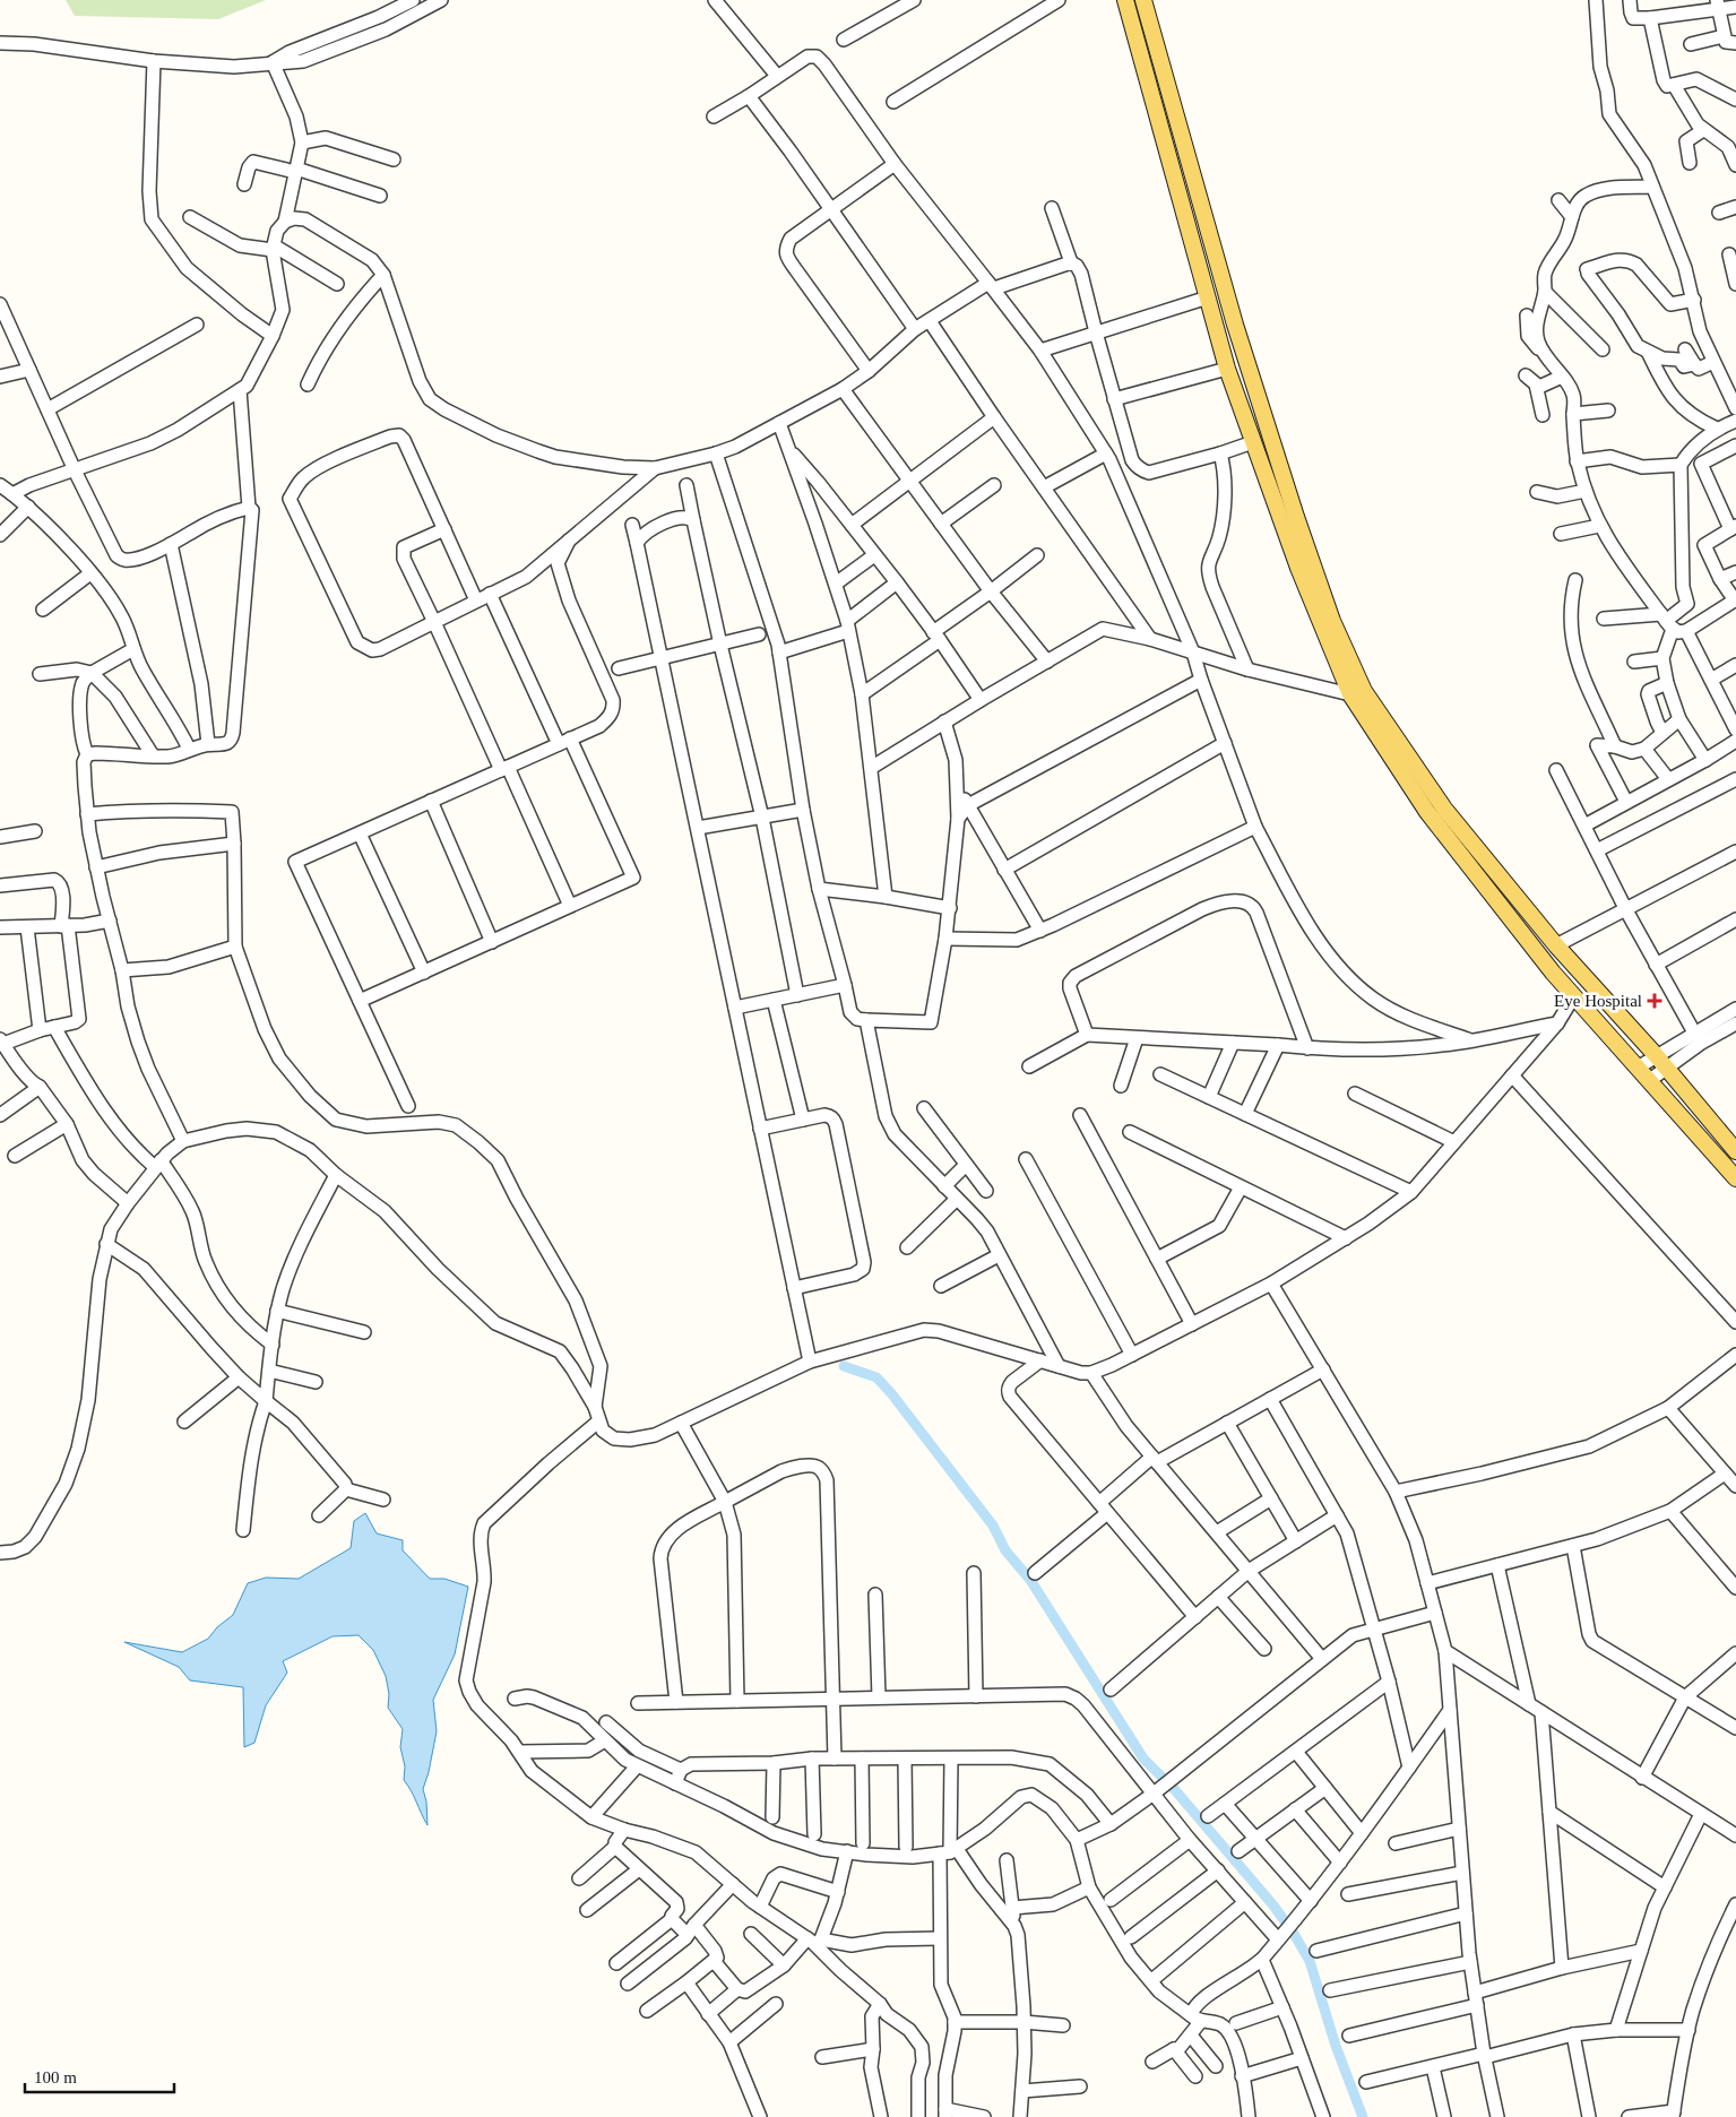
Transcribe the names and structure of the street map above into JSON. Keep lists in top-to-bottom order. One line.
{"places":{"health":["Eye Hospital"]},"scale_bar":"100 m"}
